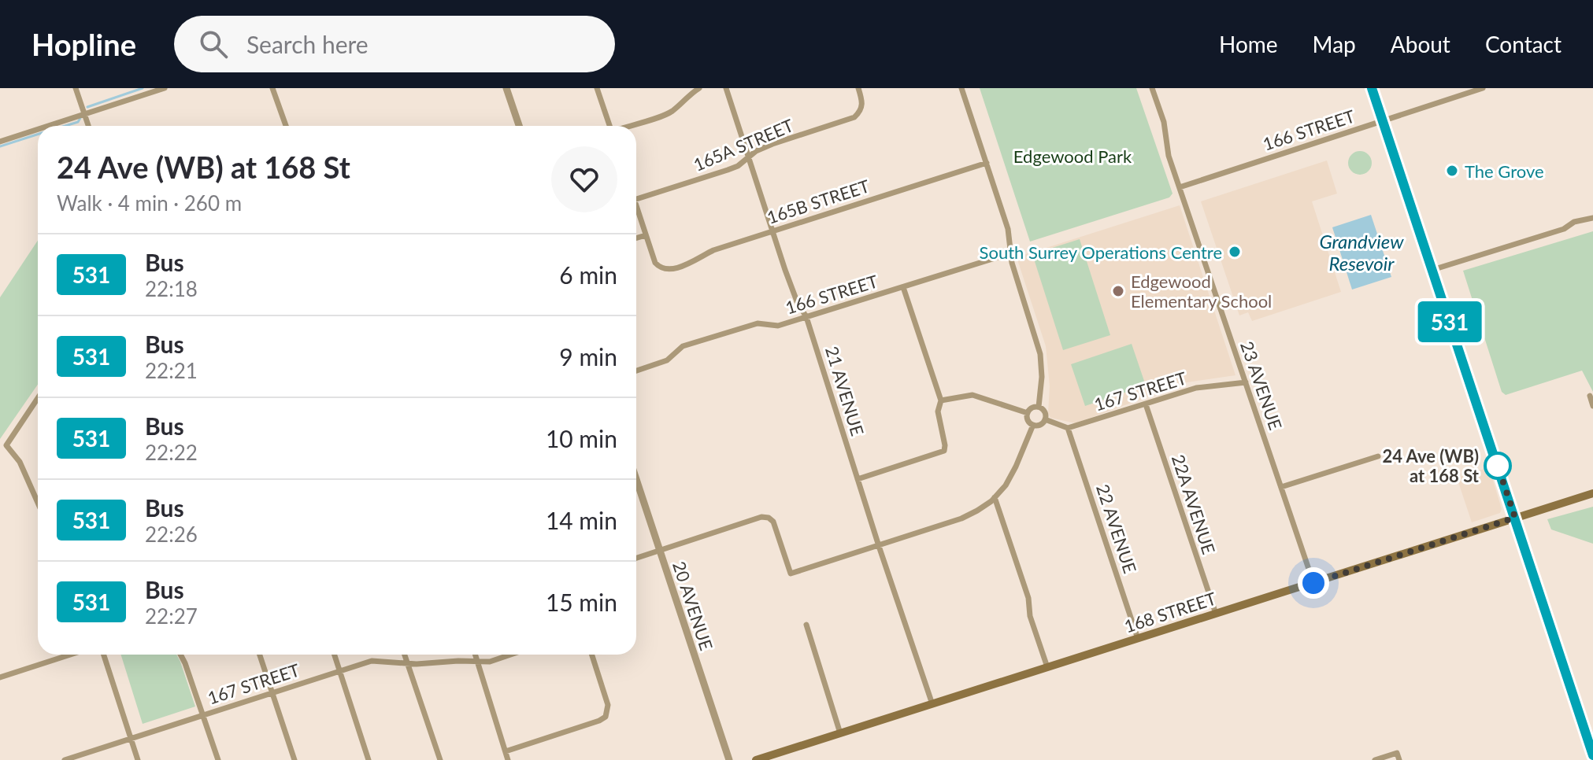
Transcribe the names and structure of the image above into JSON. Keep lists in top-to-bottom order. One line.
{"streets":{"main road":["168 STREET"],"street":["166 STREET","165A STREET","165B STREET","23 AVENUE","21 AVENUE","167 STREET","22A AVENUE","22 AVENUE","20 AVENUE"]},"crossings":[["166 STREET","23 AVENUE"],["166 STREET","21 AVENUE"],["165A STREET","21 AVENUE"],["165B STREET","21 AVENUE"],["23 AVENUE","167 STREET"],["23 AVENUE","168 STREET"],["21 AVENUE","168 STREET"],["167 STREET","22A AVENUE"],["167 STREET","22 AVENUE"],["22A AVENUE","168 STREET"],["22 AVENUE","168 STREET"]],"water":["Grandview Resevoir"],"parks":["Edgewood Park"],"places":["The Grove","South Surrey Operations Centre","Edgewood Elementary School","24 Ave (WB) at 168 St"],"lines":["bus line 531"],"page":{"header":"Hopline","search":"Search here","nav":["Home","Map","About","Contact"],"on_map":"531","heading":["24 Ave (WB) at 168 St","Walk · 4 min · 260 m"],"list":[{"mark":"531","name":"Bus","note":"22:18","value":"6 min"},{"mark":"531","name":"Bus","note":"22:21","value":"9 min"},{"mark":"531","name":"Bus","note":"22:22","value":"10 min"},{"mark":"531","name":"Bus","note":"22:26","value":"14 min"},{"mark":"531","name":"Bus","note":"22:27","value":"15 min"}]}}
